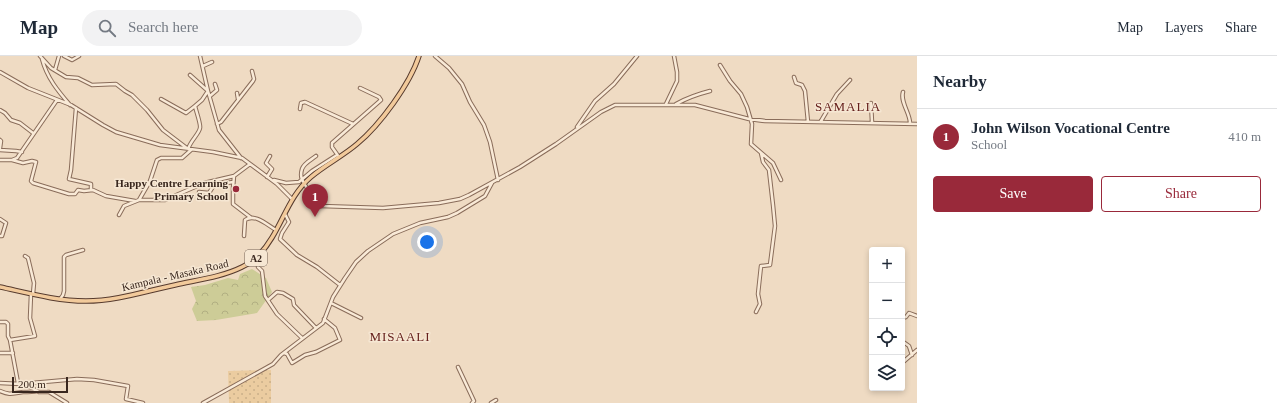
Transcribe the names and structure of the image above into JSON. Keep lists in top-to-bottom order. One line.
{"streets":{"main road":["A2","Kampala - Masaka Road"]},"districts":["SAMALIA","MISAALI"],"places":["Happy Centre Learning Primary School"],"scale_bar":"200 m","page":{"header":"Map","search":"Search here","nav":["Map","Layers","Share"],"heading":"Nearby","list":[{"mark":"1","name":"John Wilson Vocational Centre","note":"School","value":"410 m"}],"buttons":["Save","Share"],"pins":"1","map_buttons":["+","−"],"scale":"200 m"}}
